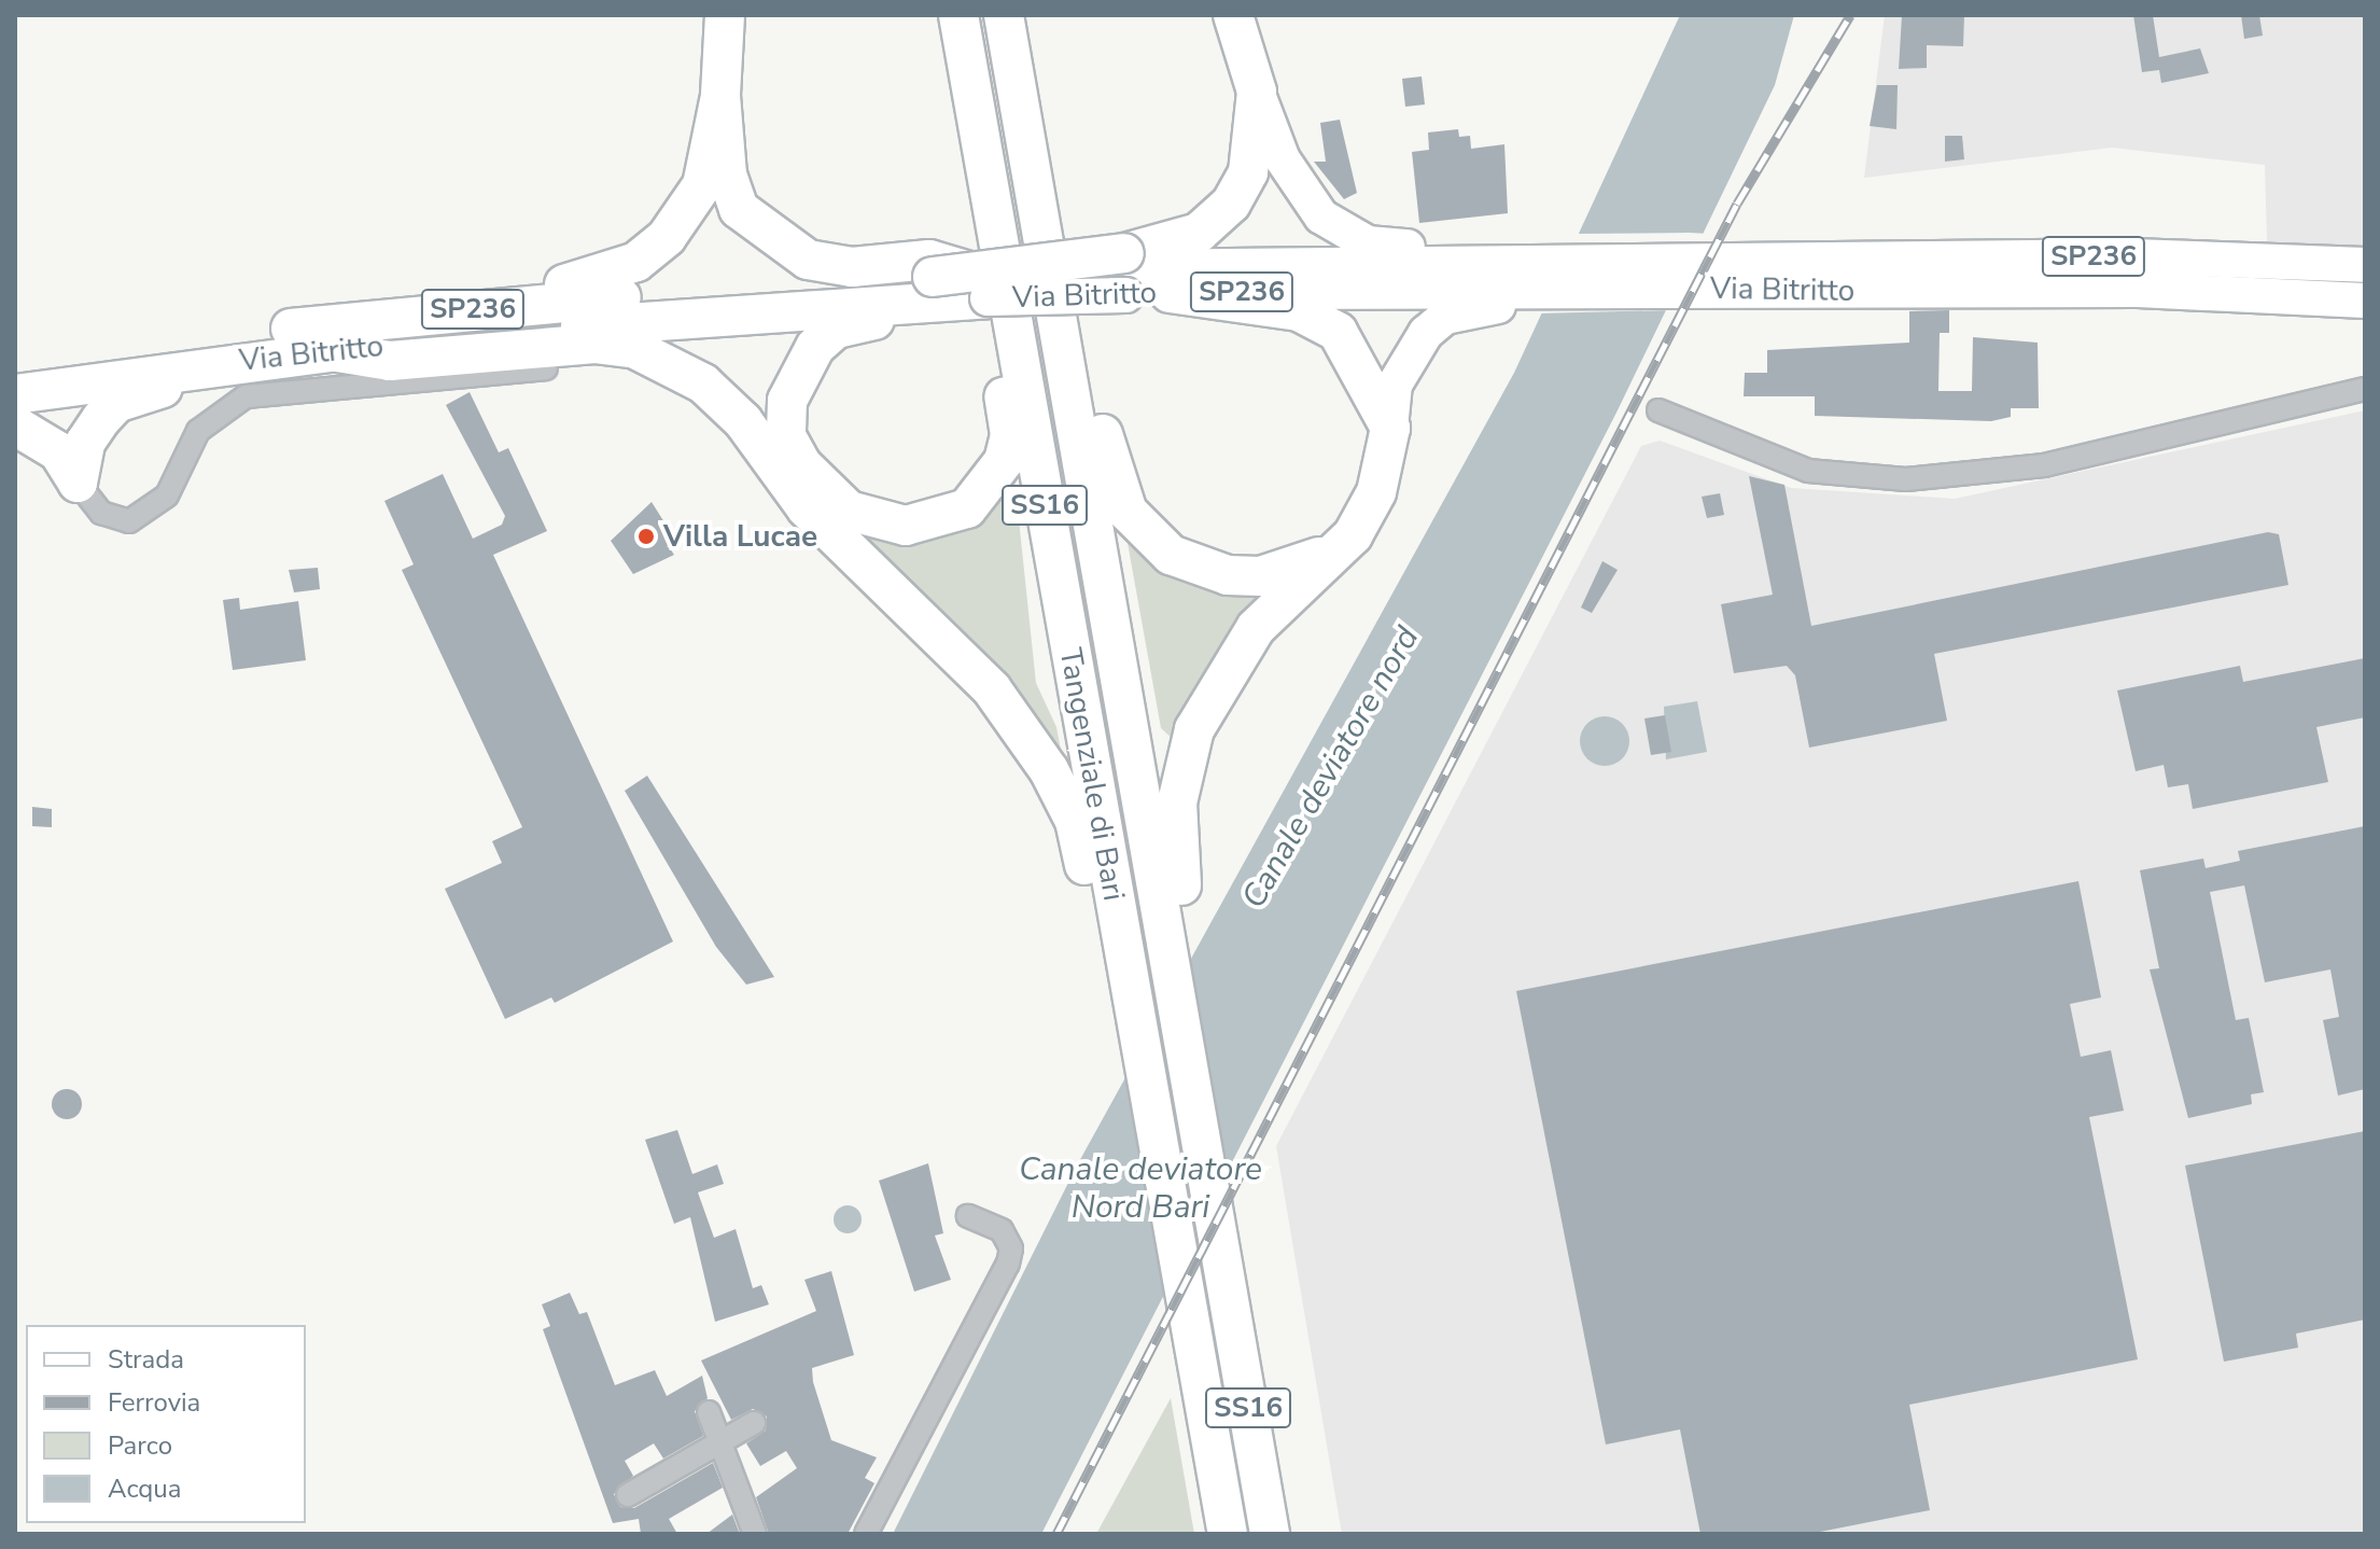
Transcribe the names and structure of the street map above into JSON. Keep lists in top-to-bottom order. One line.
{"streets":{"highway":["SP236","Via Bitritto","SS16","Tangenziale di Bari"]},"crossings":[["Via Bitritto","Tangenziale di Bari"],["SS16","Tangenziale di Bari"]],"water":["Canale deviatore nord","Canale deviatore Nord Bari"],"places":["Villa Lucae"],"legend":["Strada","Ferrovia","Parco","Acqua"]}
